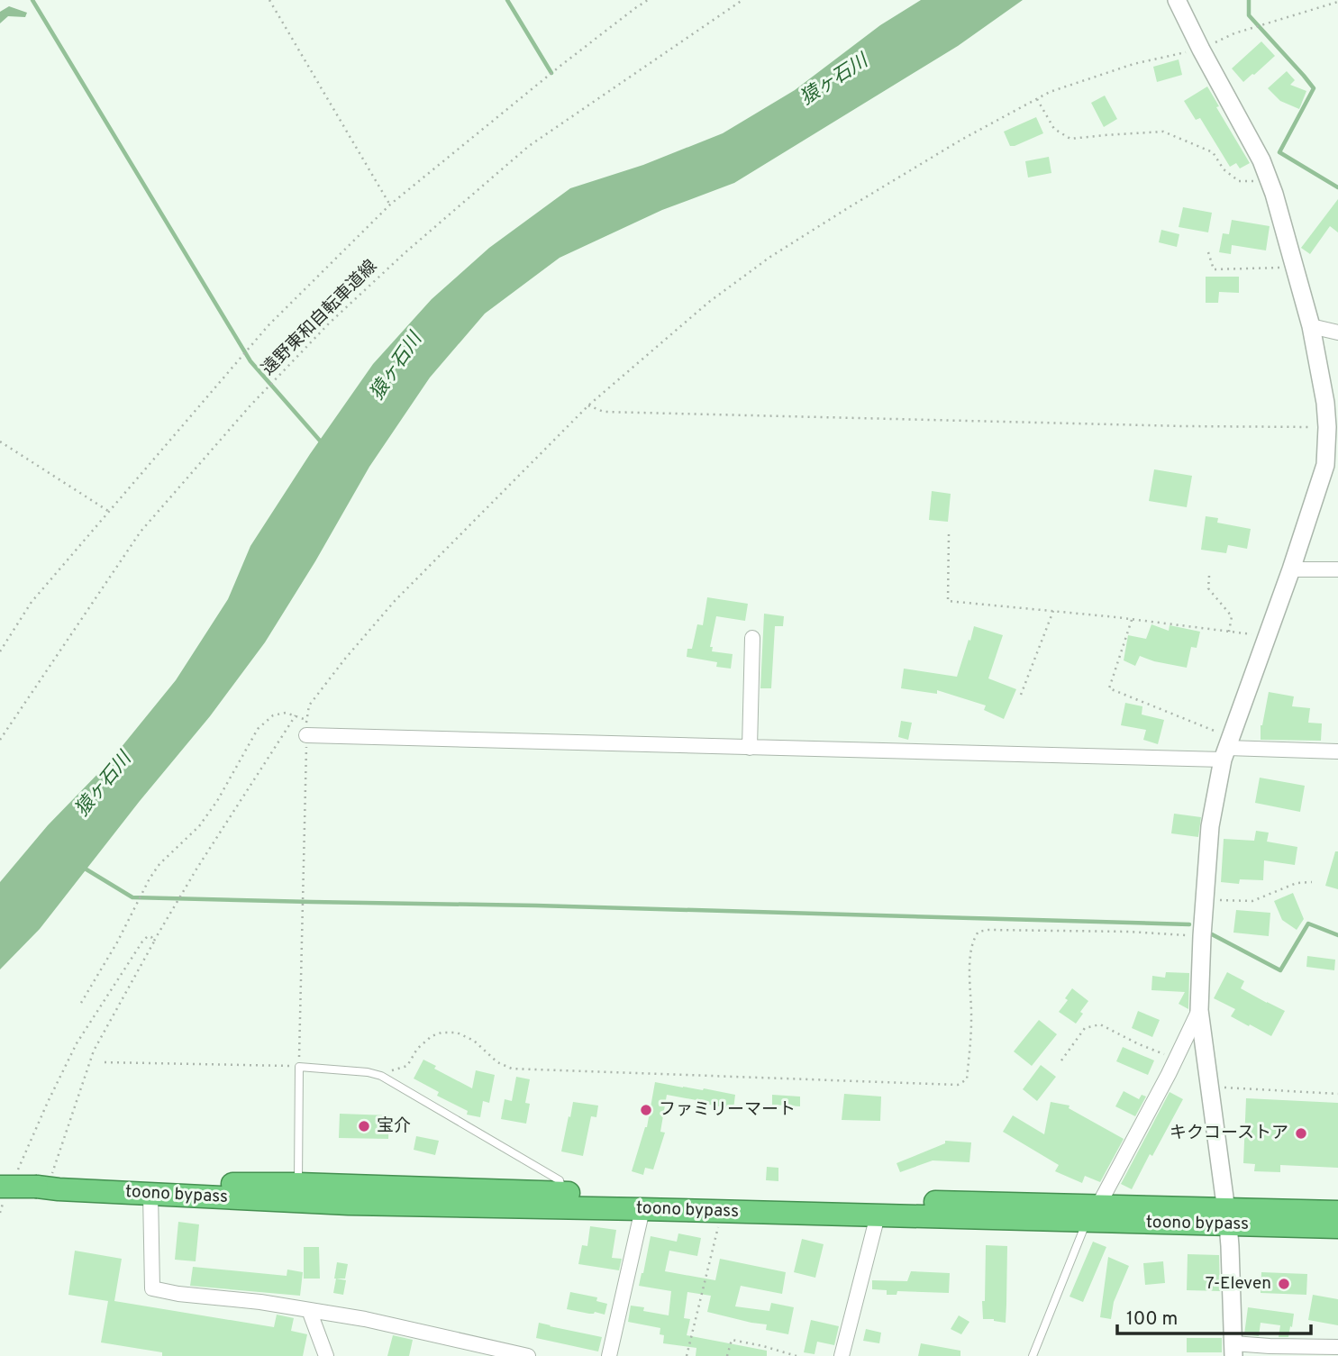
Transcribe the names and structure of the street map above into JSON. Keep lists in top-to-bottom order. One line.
{"streets":{"highway":["toono bypass"],"path":["遠野東和自転車道線"]},"water":["猿ヶ石川"],"places":["ファミリーマート","宝介","キクコーストア","7-Eleven"],"scale_bar":"100 m"}
